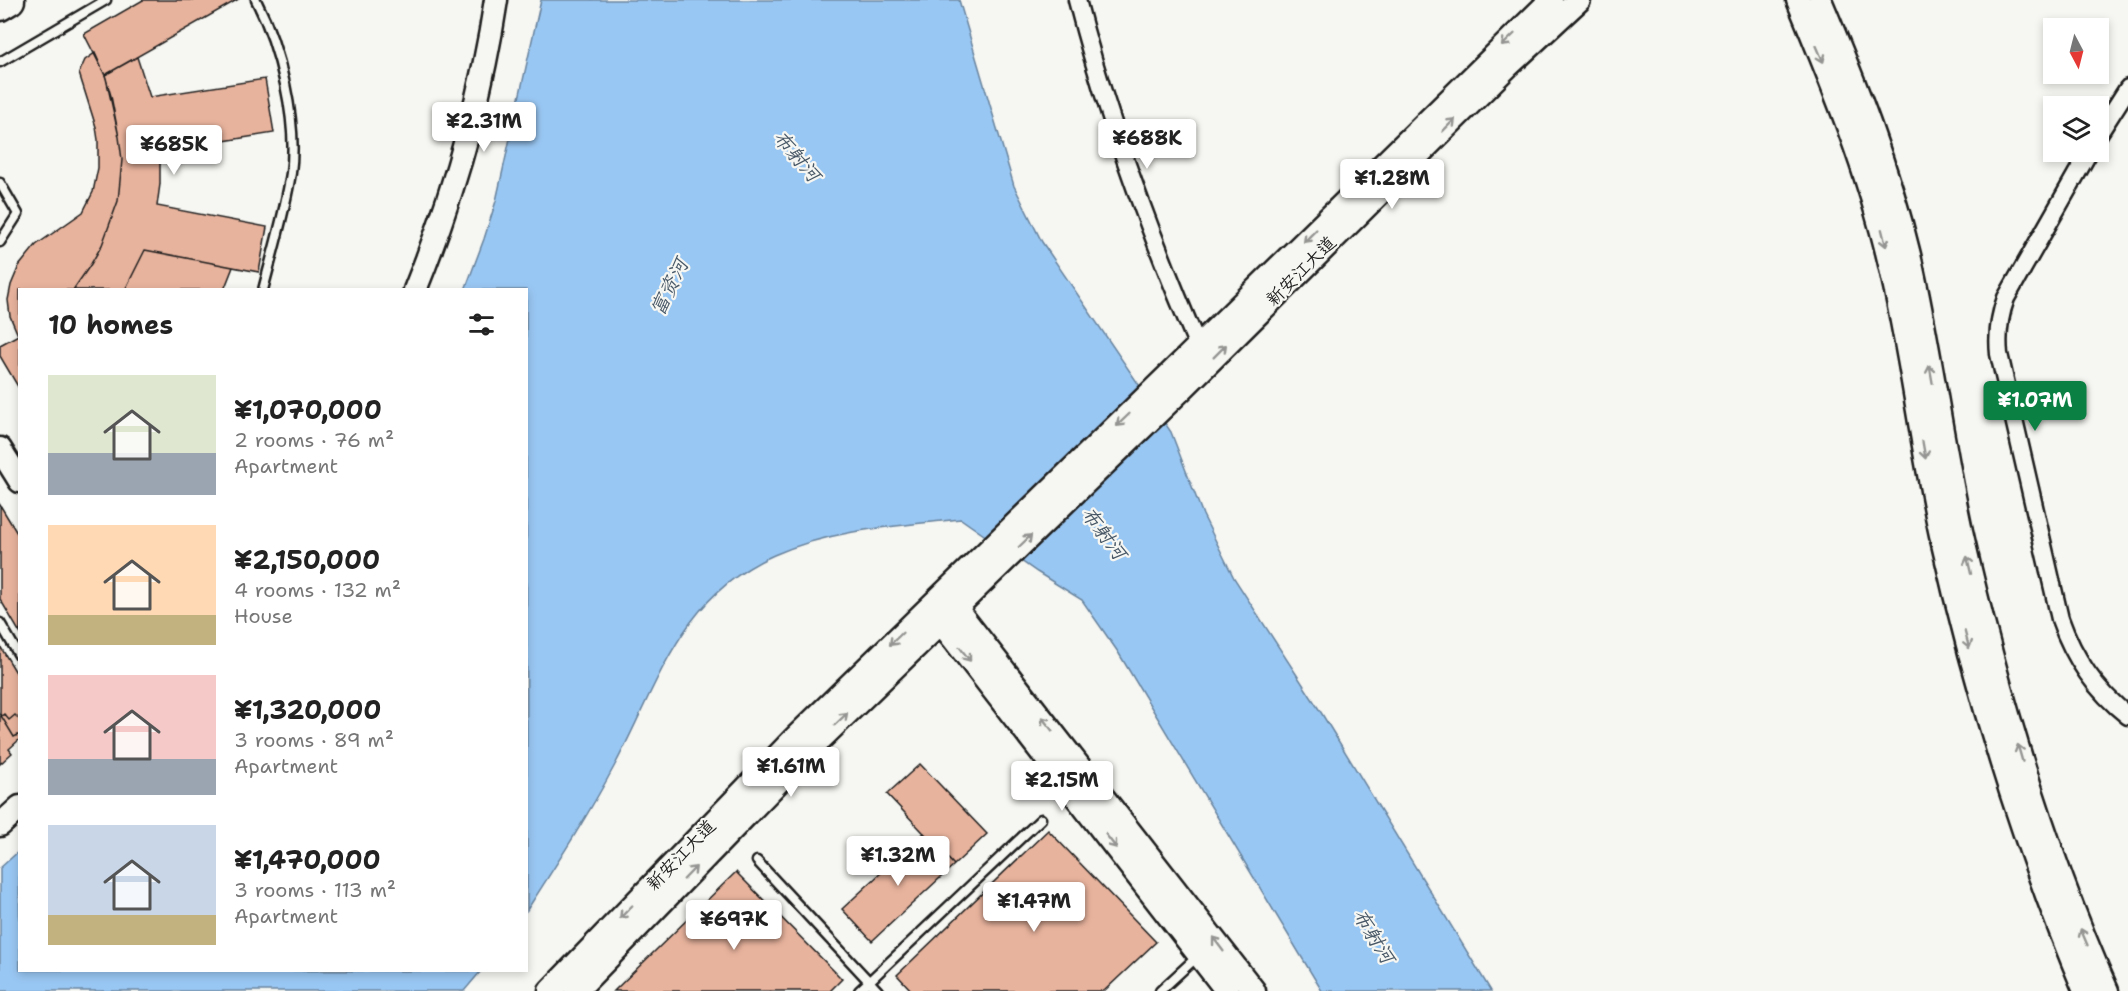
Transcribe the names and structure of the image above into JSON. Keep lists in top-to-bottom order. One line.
{"streets":{"main road":["新安江大道"]},"water":["布射河","富资河"],"north":"bottom","page":{"price":["¥2.31M","¥688K","¥685K","¥1.28M","¥1.07M","¥1.61M","¥2.15M","¥1.32M","¥1.47M","¥697K"],"heading":"10 homes","list":[{"name":"¥1,070,000","note":"2 rooms · 76 m² · Apartment"},{"name":"¥2,150,000","note":"4 rooms · 132 m² · House"},{"name":"¥1,320,000","note":"3 rooms · 89 m² · Apartment"},{"name":"¥1,470,000","note":"3 rooms · 113 m² · Apartment"}]}}
